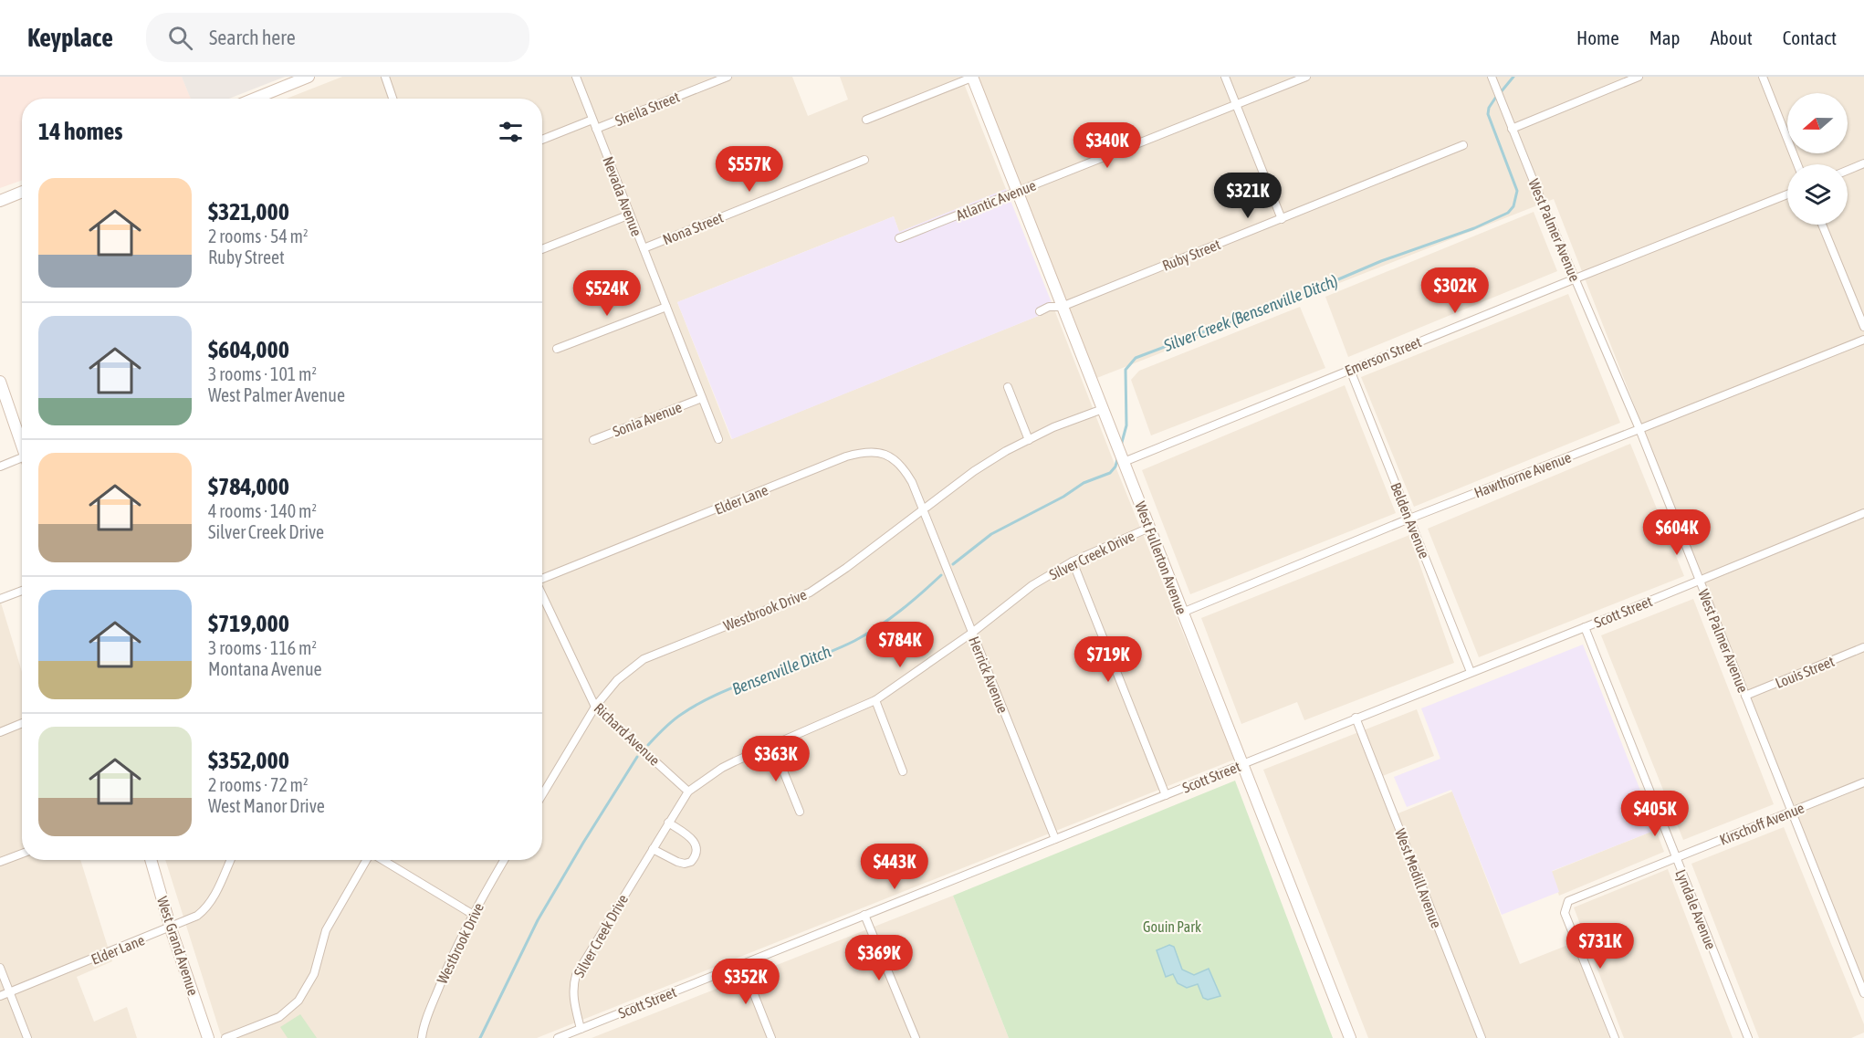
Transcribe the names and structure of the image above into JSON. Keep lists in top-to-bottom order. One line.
{"streets":{"street":["Sheila Street","Nevada Avenue","Atlantic Avenue","Nona Street","West Palmer Avenue","Ruby Street","Emerson Street","Sonia Avenue","Hawthorne Avenue","Elder Lane","Belden Avenue","Silver Creek Drive","West Fullerton Avenue","Westbrook Drive","Scott Street","Louis Street","Herrick Avenue","Richard Avenue","Kirschoff Avenue","West Medill Avenue","Lyndale Avenue","West Grand Avenue"]},"crossings":[["Sheila Street","Nevada Avenue"],["Nevada Avenue","Nona Street"],["Nevada Avenue","Sonia Avenue"],["Atlantic Avenue","West Fullerton Avenue"],["West Palmer Avenue","Emerson Street"],["West Palmer Avenue","Hawthorne Avenue"],["West Palmer Avenue","Scott Street"],["West Palmer Avenue","Louis Street"],["West Palmer Avenue","Kirschoff Avenue"],["Ruby Street","West Fullerton Avenue"],["Emerson Street","Belden Avenue"],["Emerson Street","West Fullerton Avenue"],["Hawthorne Avenue","Belden Avenue"],["Hawthorne Avenue","West Fullerton Avenue"],["Elder Lane","Westbrook Drive"],["Elder Lane","Herrick Avenue"],["Elder Lane","West Grand Avenue"],["Belden Avenue","Scott Street"],["Silver Creek Drive","West Fullerton Avenue"],["Silver Creek Drive","Scott Street"],["Silver Creek Drive","Herrick Avenue"],["Silver Creek Drive","Richard Avenue"],["West Fullerton Avenue","Westbrook Drive"],["West Fullerton Avenue","Scott Street"],["Westbrook Drive","Herrick Avenue"],["Westbrook Drive","Richard Avenue"],["Scott Street","Herrick Avenue"],["Scott Street","West Medill Avenue"],["Scott Street","Lyndale Avenue"],["Kirschoff Avenue","Lyndale Avenue"]],"water":["Silver Creek (Bensenville Ditch)","Bensenville Ditch"],"parks":["Gouin Park"],"north":"left","page":{"header":"Keyplace","search":"Search here","nav":["Home","Map","About","Contact"],"heading":"14 homes","price":["$340K","$557K","$321K","$302K","$524K","$604K","$784K","$719K","$363K","$405K","$443K","$731K","$369K","$352K"],"list":[{"name":"$321,000","note":"2 rooms · 54 m² · Ruby Street"},{"name":"$604,000","note":"3 rooms · 101 m² · West Palmer Avenue"},{"name":"$784,000","note":"4 rooms · 140 m² · Silver Creek Drive"},{"name":"$719,000","note":"3 rooms · 116 m² · Montana Avenue"},{"name":"$352,000","note":"2 rooms · 72 m² · West Manor Drive"}]}}
